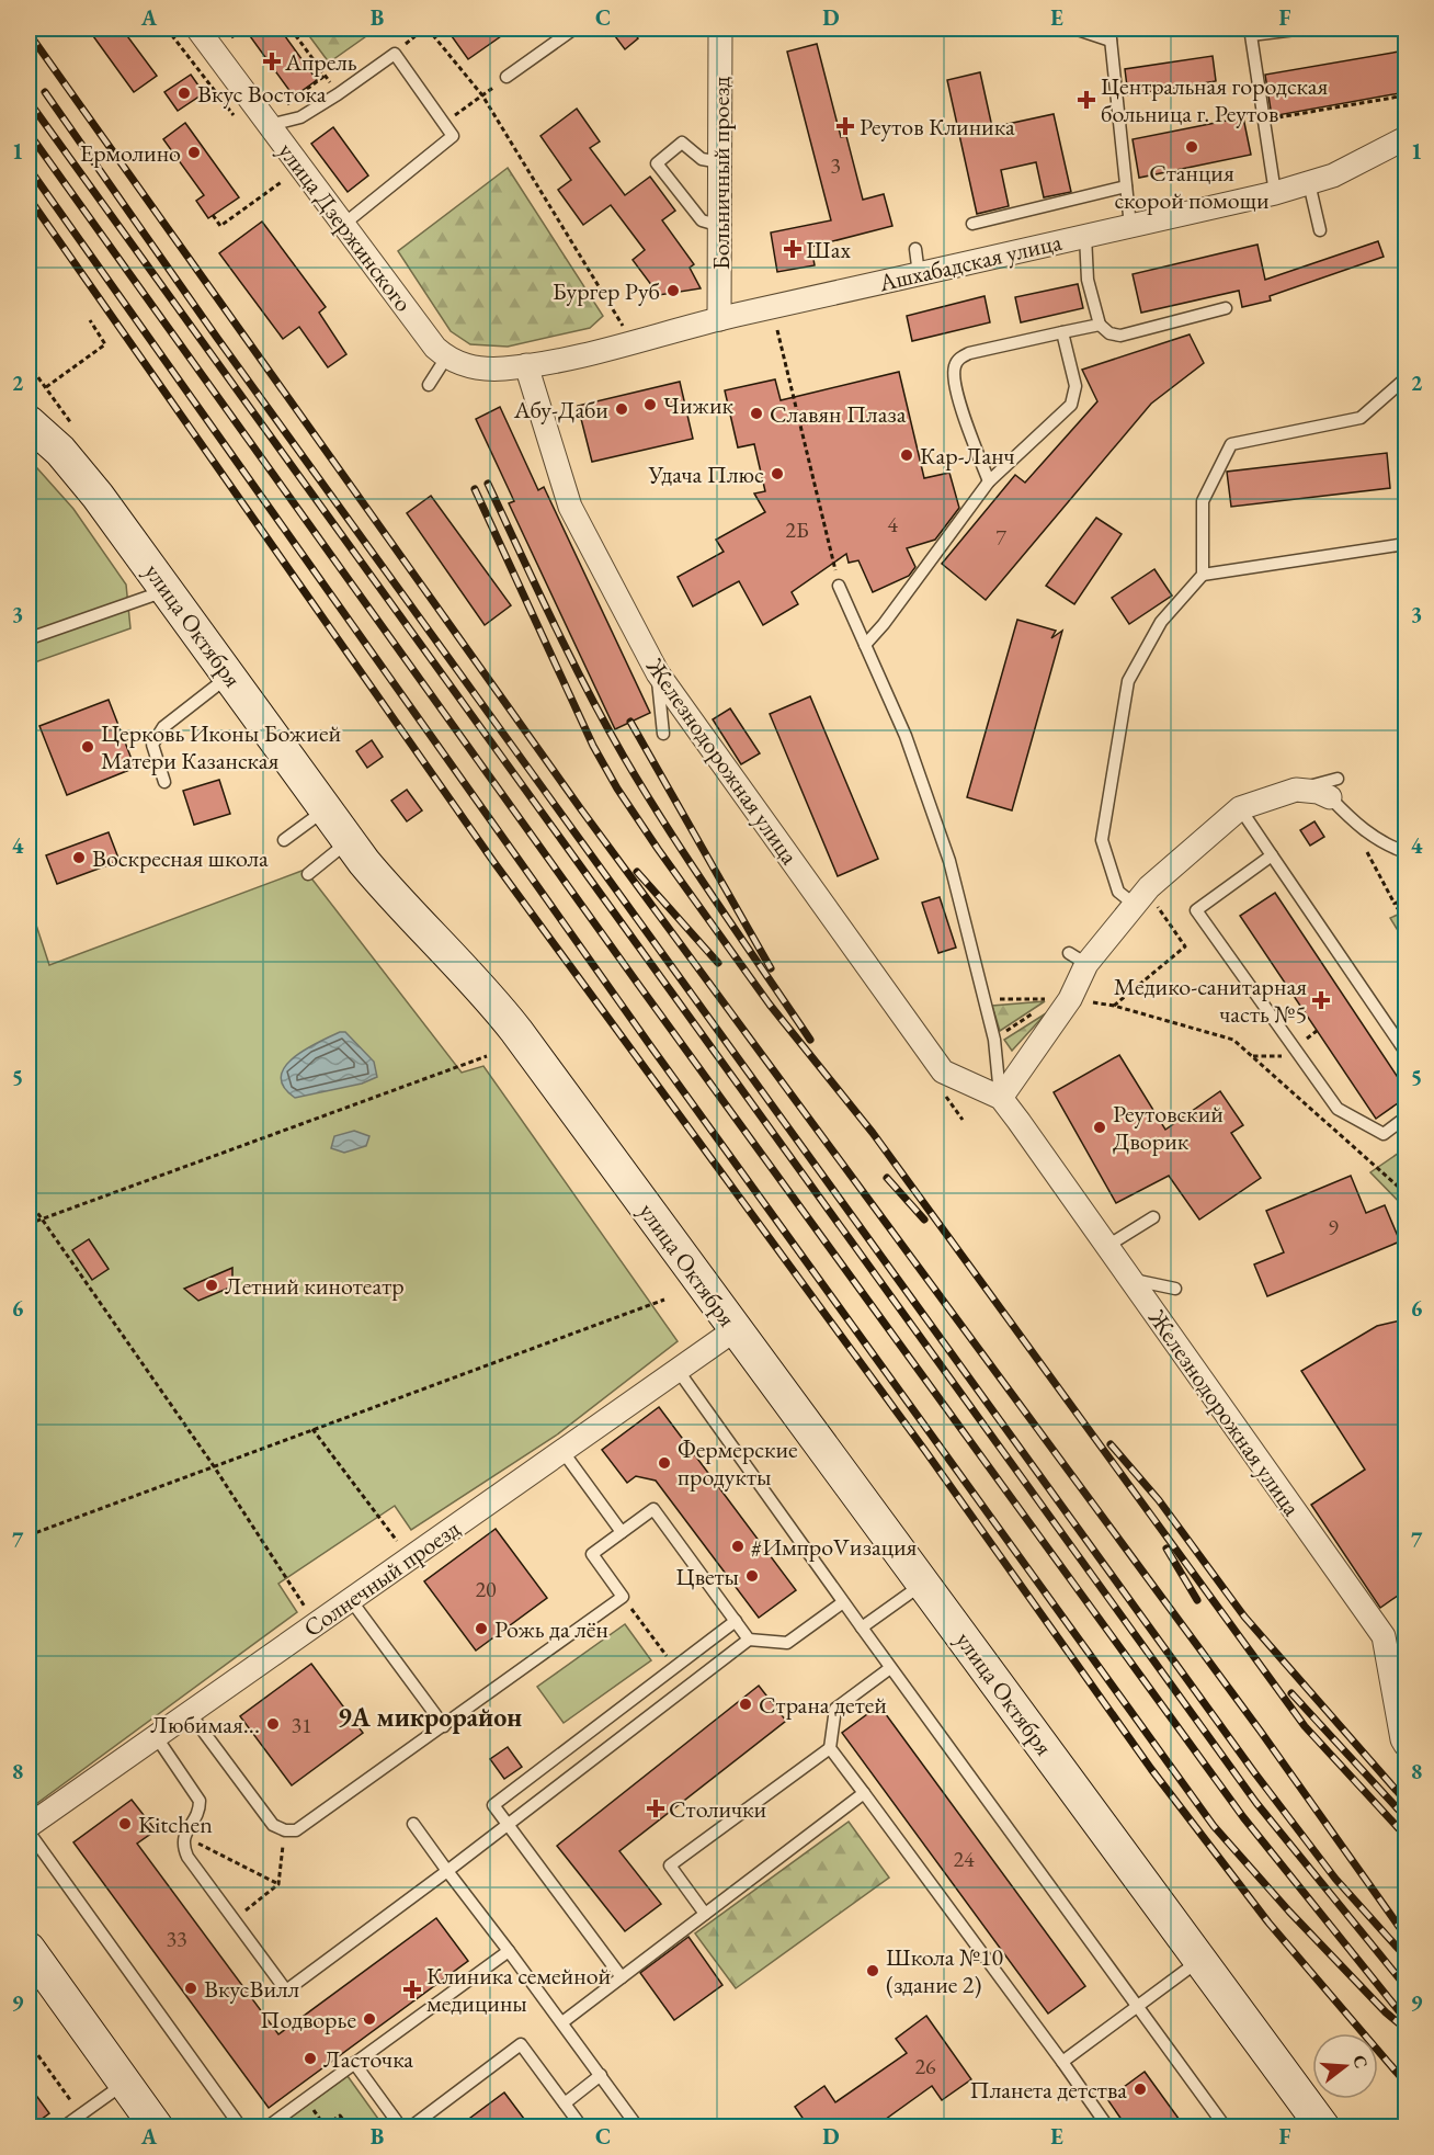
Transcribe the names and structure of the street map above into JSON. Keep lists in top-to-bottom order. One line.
{"streets":{"street":["Больничный проезд","улица Дзержинского","Ашхабадская улица","улица Октября","Железнодорожная улица","Солнечный проезд"]},"crossings":[["Больничный проезд","Ашхабадская улица"],["Ашхабадская улица","Железнодорожная улица"],["улица Октября","Солнечный проезд"]],"districts":["9А микрорайон"],"places":{"health":["Апрель","Центральная городская больница г. Реутов","Реутов Клиника","Шах","Медико-санитарная часть №5","Столички","Клиника семейной медицины"],"other":["Вкус Востока","Станция скорой помощи","Ермолино","Бургер Руб","Чижик","Абу-Даби","Славян Плаза","Кар-Ланч","Удача Плюс","Церковь Иконы Божией Матери Казанская","Воскресная школа","Реутовский Дворик","Летний кинотеатр","Фермерские продукты","#ИмпроVизация","Цветы","Рожь да лён","Страна детей","Любимая...","Kitchen","Школа №10 (здание 2)","ВкусВилл","Подворье","Ласточка","Планета детства"]},"house_numbers":["3","4","2Б","7","9","20","31","24","33","26"],"north":"right","grid":{"columns":["A","B","C","D","E","F"],"rows":["1","2","3","4","5","6","7","8","9"]}}
